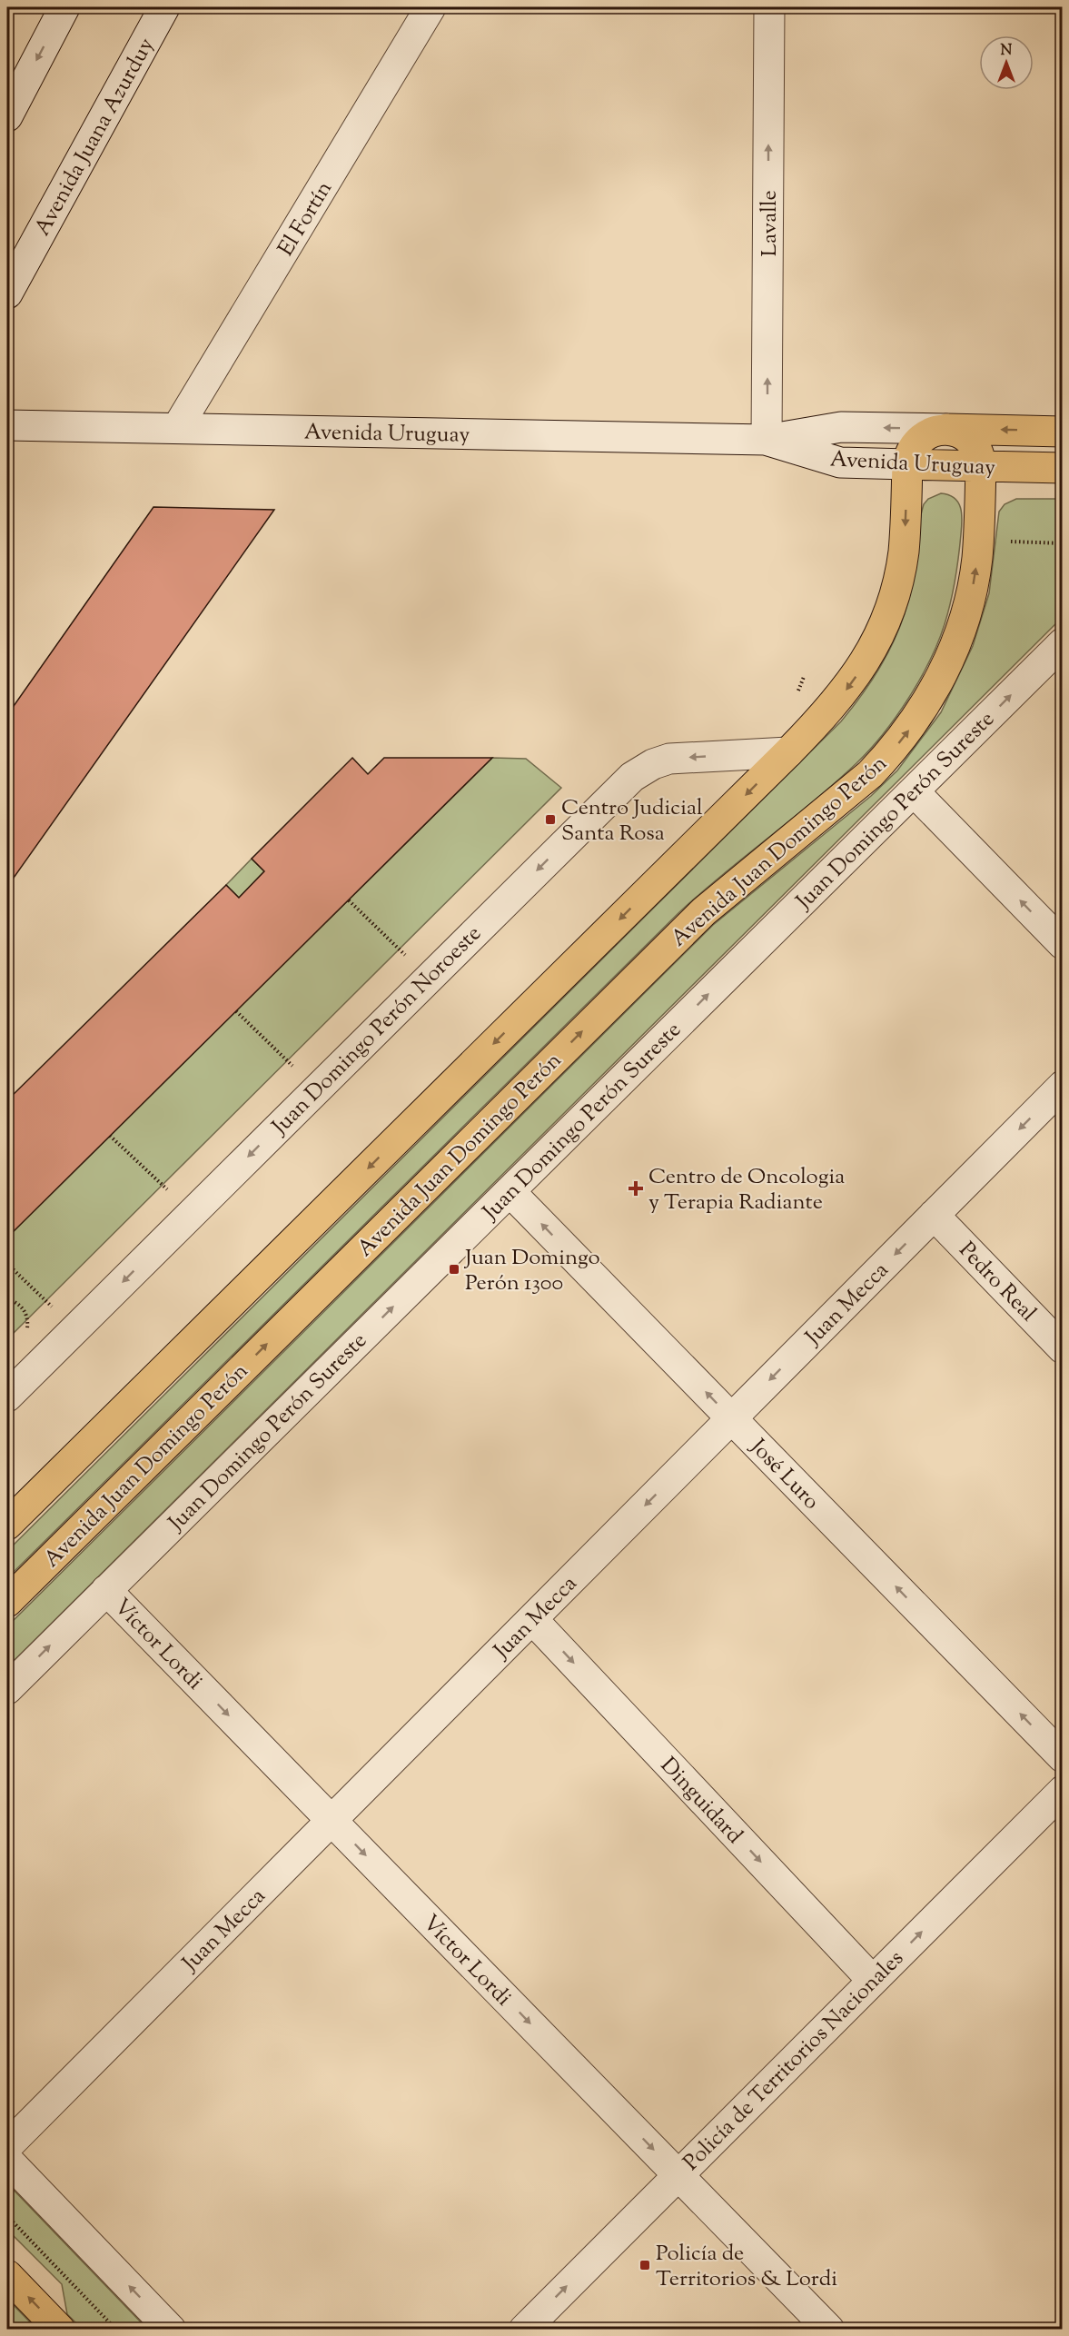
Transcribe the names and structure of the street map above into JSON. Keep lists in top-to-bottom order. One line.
{"streets":{"main road":["Avenida Uruguay","Avenida Juan Domingo Perón"],"street":["Avenida Juana Azurduy","El Fortín","Lavalle","Juan Domingo Perón Sureste","Juan Domingo Perón Noroeste","Pedro Real","Juan Mecca","José Luro","Víctor Lordi","Dinguidard","Policía de Territorios Nacionales"]},"crossings":[["El Fortín","Avenida Uruguay"],["Lavalle","Avenida Uruguay"],["Avenida Uruguay","Avenida Juan Domingo Perón"],["Juan Domingo Perón Sureste","José Luro"],["Juan Domingo Perón Sureste","Víctor Lordi"],["Pedro Real","Juan Mecca"],["Juan Mecca","José Luro"],["Juan Mecca","Víctor Lordi"],["Juan Mecca","Dinguidard"],["Víctor Lordi","Policía de Territorios Nacionales"],["Dinguidard","Policía de Territorios Nacionales"]],"one_way":["Lavalle","Juan Domingo Perón Sureste","Juan Domingo Perón Noroeste","Juan Mecca","José Luro","Víctor Lordi","Dinguidard","Policía de Territorios Nacionales"],"places":{"transit":["Centro Judicial Santa Rosa","Juan Domingo Perón 1300","Policía de Territorios & Lordi"],"health":["Centro de Oncologia y Terapia Radiante"]},"north":"top"}
